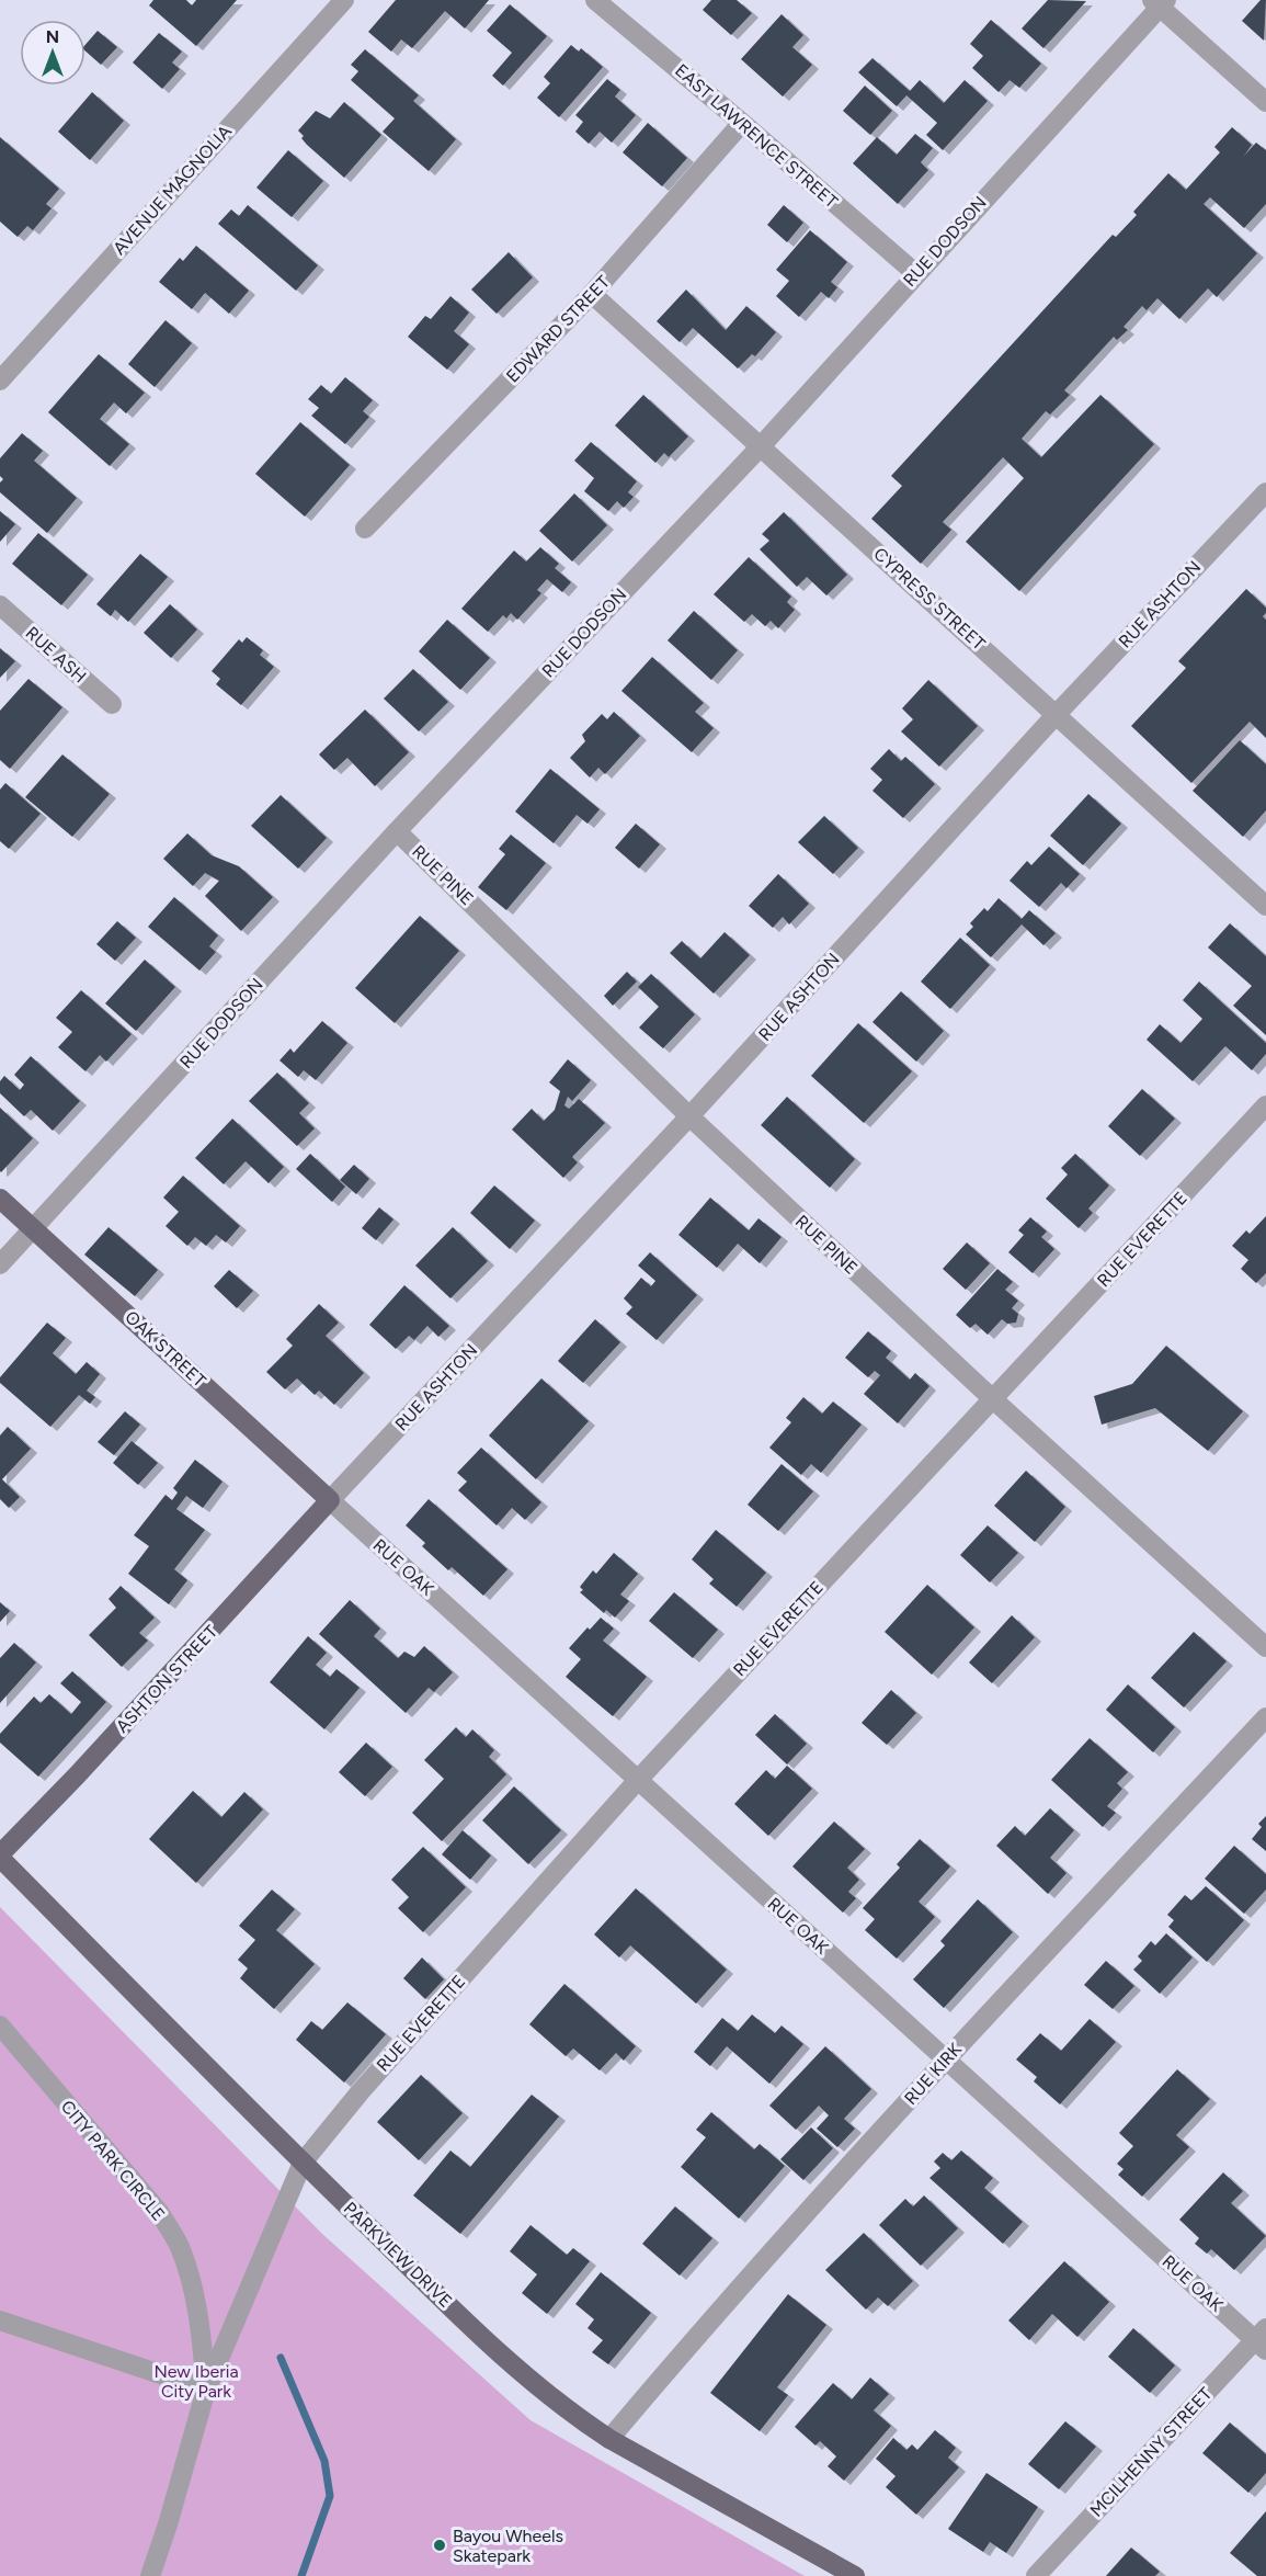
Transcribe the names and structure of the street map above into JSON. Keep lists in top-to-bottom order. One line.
{"streets":{"main road":["OAK STREET","ASHTON STREET","PARKVIEW DRIVE"],"street":["EAST LAWRENCE STREET","AVENUE MAGNOLIA","RUE DODSON","EDWARD STREET","CYPRESS STREET","RUE ASHTON","RUE ASH","RUE PINE","RUE EVERETTE","RUE OAK","RUE KIRK","CITY PARK CIRCLE","MCILHENNY STREET"]},"crossings":[["EAST LAWRENCE STREET","RUE DODSON"],["EAST LAWRENCE STREET","EDWARD STREET"],["RUE DODSON","CYPRESS STREET"],["RUE DODSON","RUE PINE"],["RUE DODSON","OAK STREET"],["EDWARD STREET","CYPRESS STREET"],["CYPRESS STREET","RUE ASHTON"],["RUE ASHTON","RUE PINE"],["RUE ASHTON","OAK STREET"],["RUE ASHTON","RUE OAK"],["RUE ASHTON","ASHTON STREET"],["RUE PINE","RUE EVERETTE"],["RUE EVERETTE","RUE OAK"],["RUE EVERETTE","CITY PARK CIRCLE"],["RUE EVERETTE","PARKVIEW DRIVE"],["OAK STREET","RUE OAK"],["OAK STREET","ASHTON STREET"],["RUE OAK","ASHTON STREET"],["RUE OAK","RUE KIRK"],["RUE OAK","MCILHENNY STREET"],["ASHTON STREET","PARKVIEW DRIVE"],["RUE KIRK","PARKVIEW DRIVE"],["CITY PARK CIRCLE","PARKVIEW DRIVE"]],"parks":["New Iberia City Park"],"places":["Bayou Wheels Skatepark"],"north":"top"}
